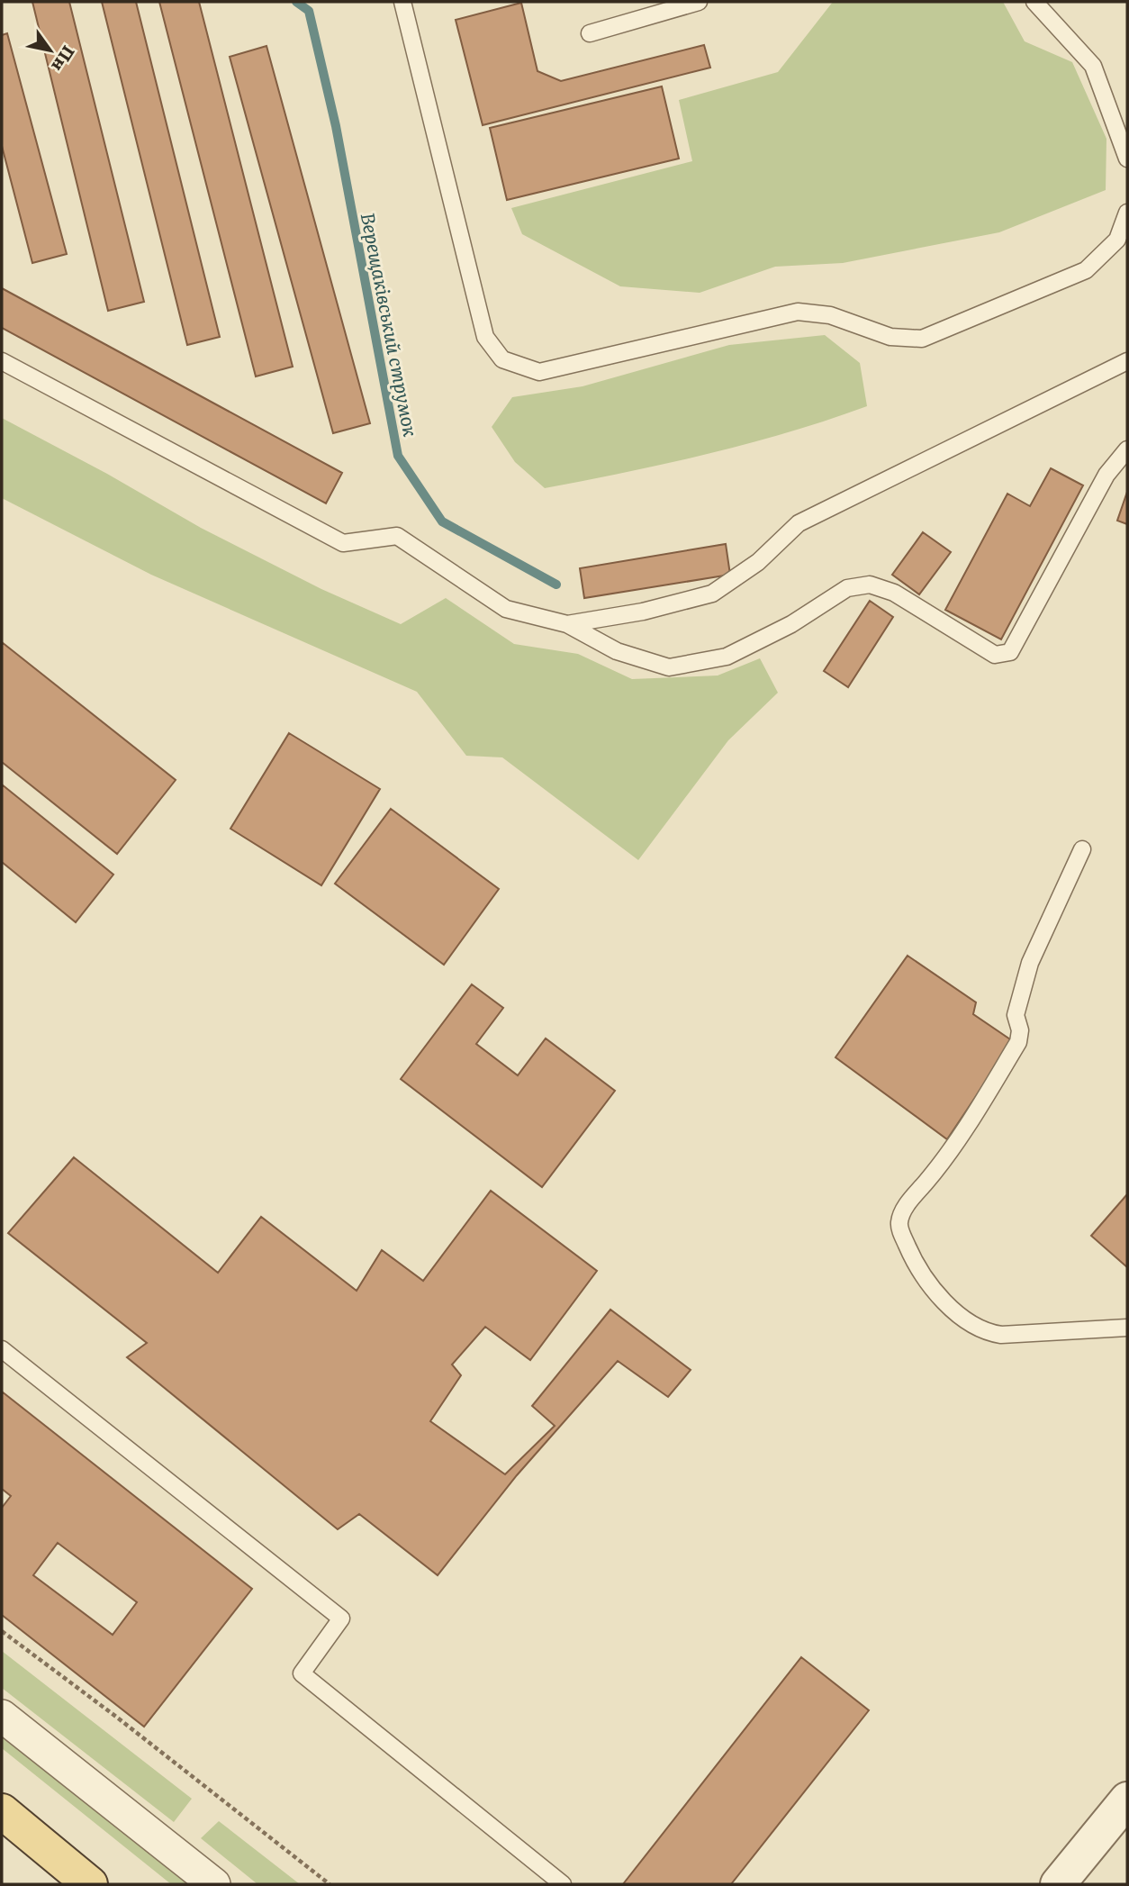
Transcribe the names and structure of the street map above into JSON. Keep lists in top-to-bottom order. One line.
{"water":["Верещаківський струмок"],"north":"bottom right"}
